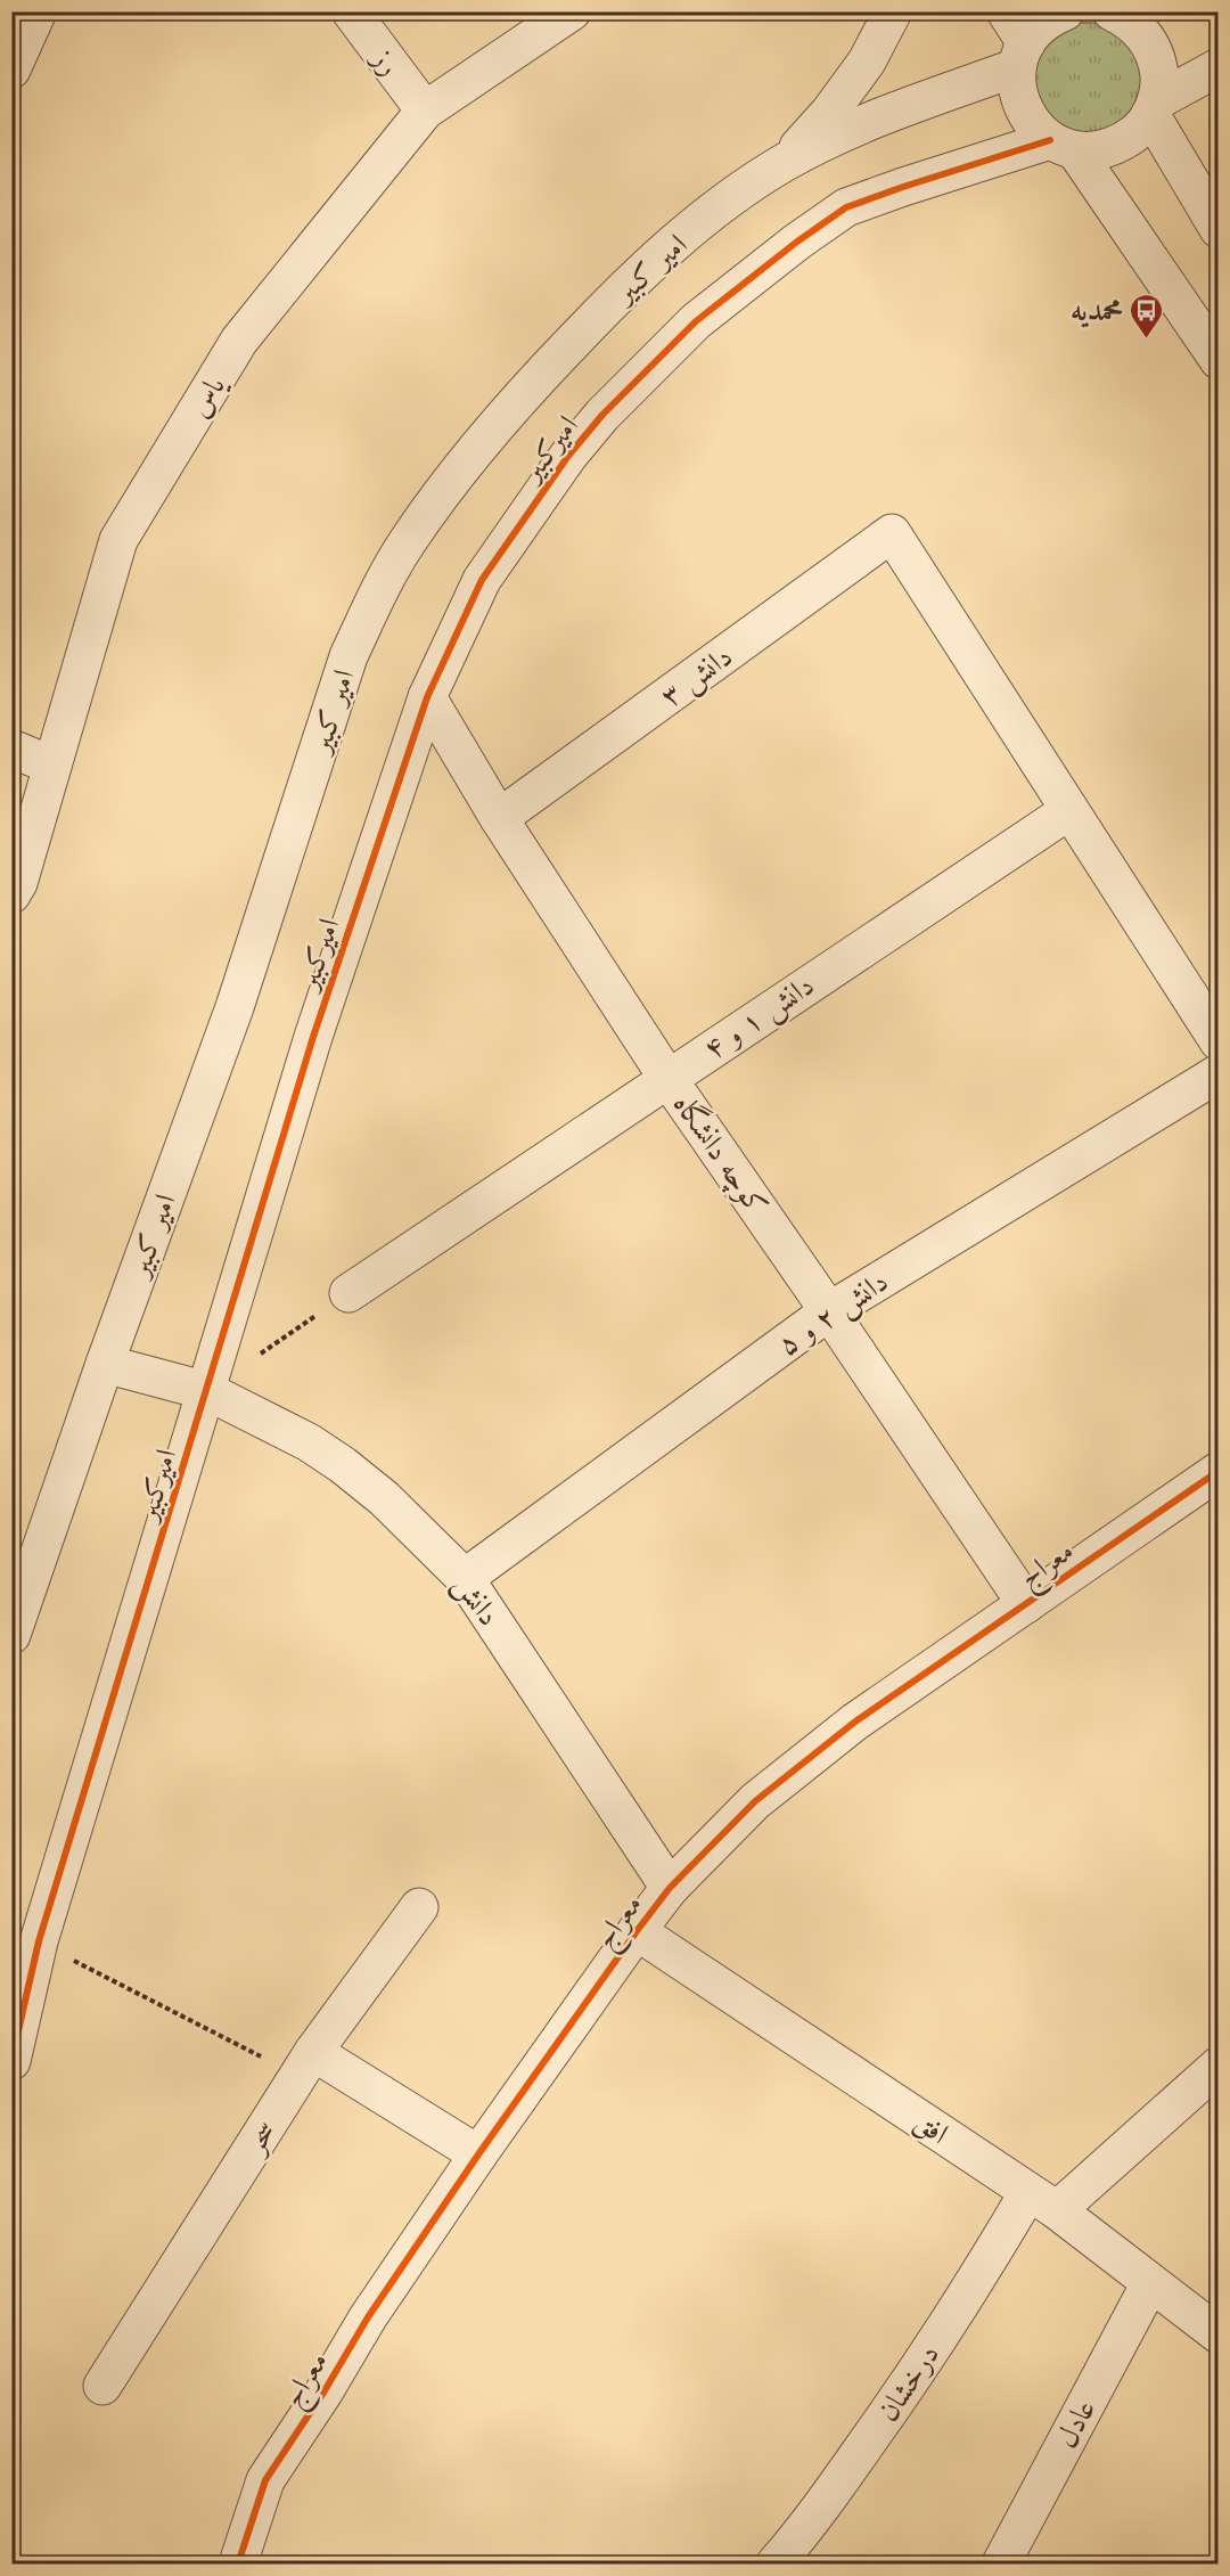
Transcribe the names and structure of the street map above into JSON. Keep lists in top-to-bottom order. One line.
{"streets":{"street":["رز","امیر کبیر","یاس","امیرکبیر","دانش ۳","دانش ۱ و ۴","کوچه دانشگاه","دانش ۲ و ۵","معراج","دانش","افق","سحر","درخشان","عادل"]},"crossings":[["رز","یاس"],["امیر کبیر","دانش"],["امیرکبیر","کوچه دانشگاه"],["امیرکبیر","دانش"],["دانش ۳","دانش ۱ و ۴"],["دانش ۳","کوچه دانشگاه"],["دانش ۱ و ۴","کوچه دانشگاه"],["کوچه دانشگاه","دانش ۲ و ۵"],["کوچه دانشگاه","معراج"],["دانش ۲ و ۵","دانش"],["معراج","دانش"],["معراج","افق"],["افق","درخشان"],["افق","عادل"]],"places":{"bus stop":["محمدیه"]}}
